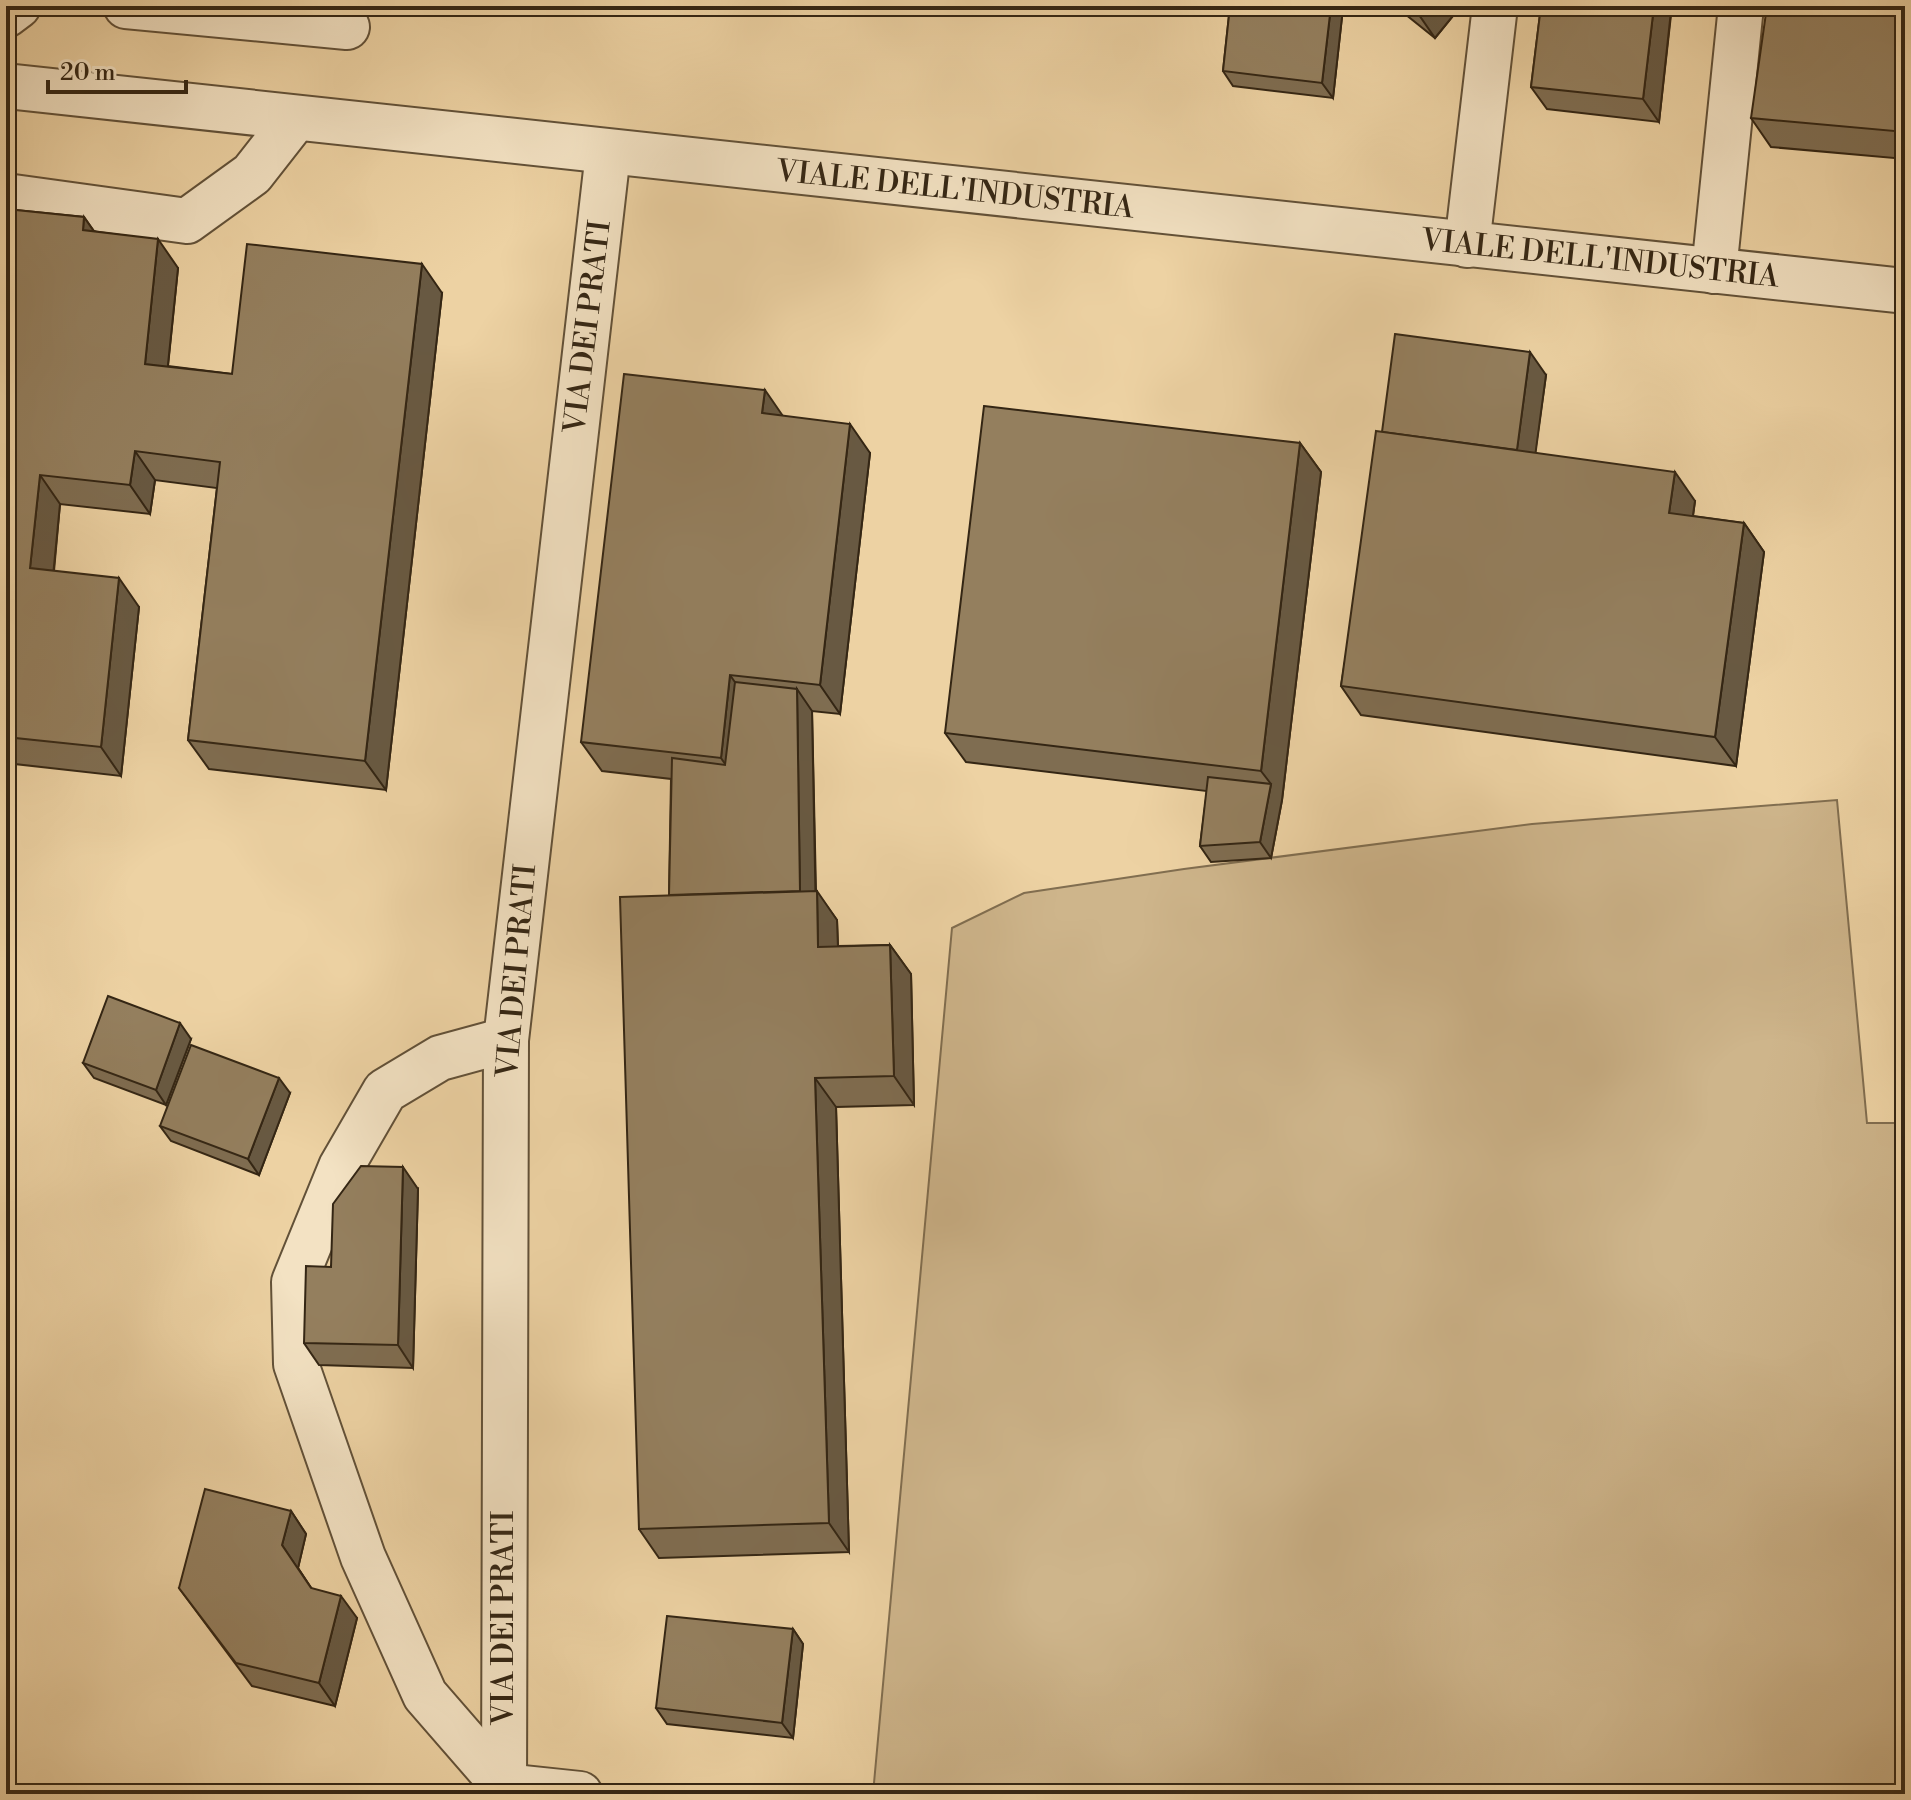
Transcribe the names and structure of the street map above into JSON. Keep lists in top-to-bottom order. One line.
{"streets":{"street":["VIALE DELL'INDUSTRIA","VIA DEI PRATI"]},"crossings":[["VIALE DELL'INDUSTRIA","VIA DEI PRATI"]],"scale_bar":"20 m"}
